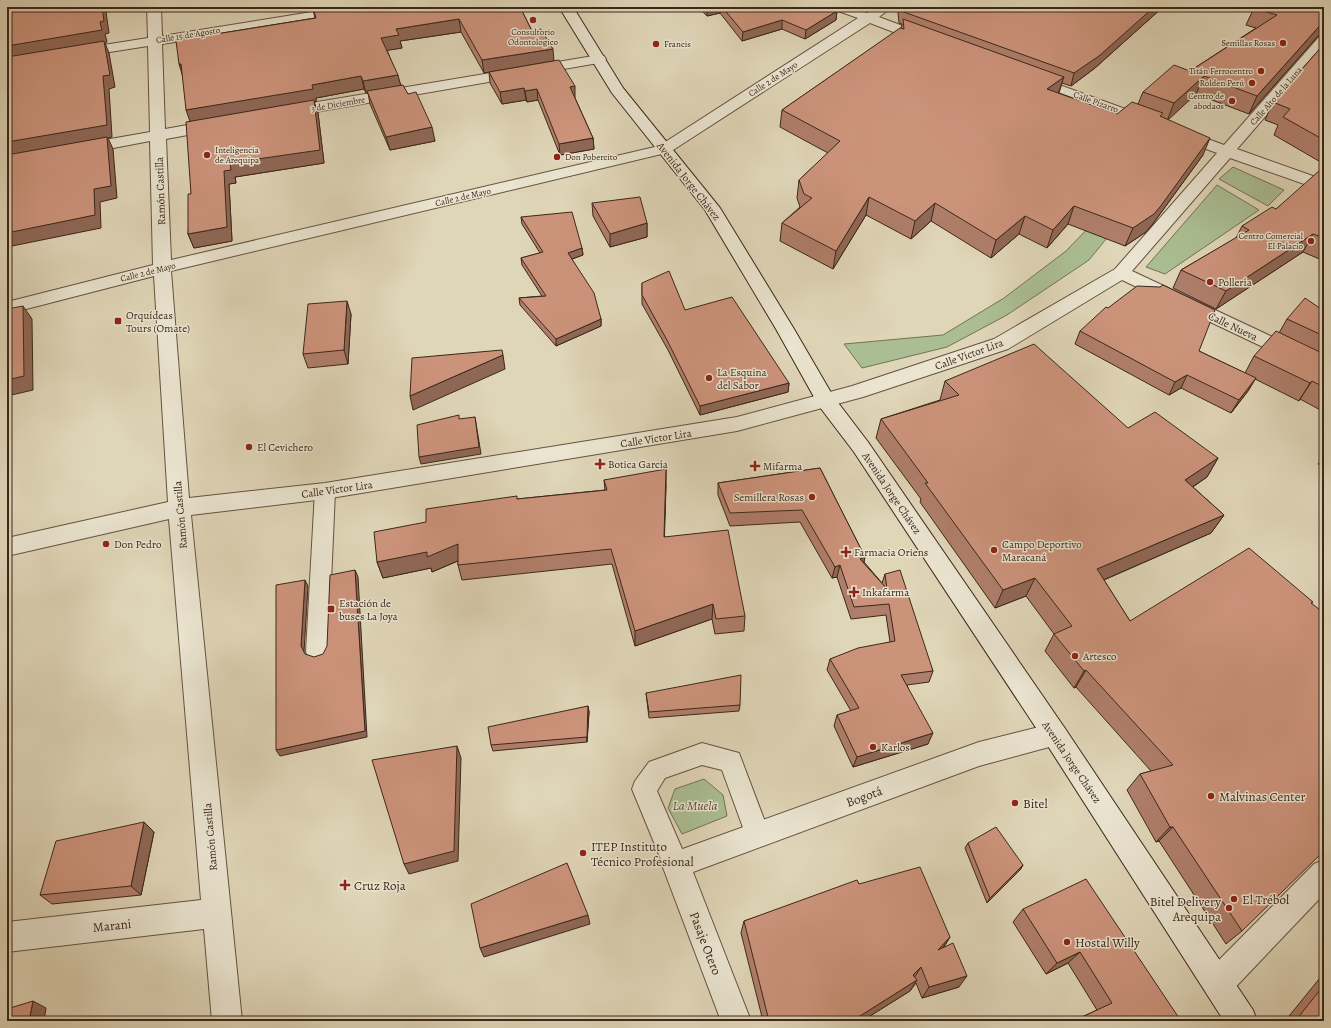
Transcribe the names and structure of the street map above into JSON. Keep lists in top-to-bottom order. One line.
{"streets":{"street":["Calle 15 de Agosto","Calle 2 de Mayo","Calle Alto de la Luna","Calle Pizarro","3 de Diciembre","Avenida Jorge Chávez","Ramón Castilla","Calle Nueva","Calle Víctor Lira","Bogotá","Marani","Pasaje Otero"]},"crossings":[["Calle 15 de Agosto","Ramón Castilla"],["Calle 2 de Mayo","Avenida Jorge Chávez"],["Calle 2 de Mayo","Ramón Castilla"],["Calle Alto de la Luna","Calle Pizarro"],["Calle Alto de la Luna","Calle Víctor Lira"],["Calle Pizarro","Calle Víctor Lira"],["3 de Diciembre","Avenida Jorge Chávez"],["Avenida Jorge Chávez","Calle Víctor Lira"],["Avenida Jorge Chávez","Bogotá"],["Ramón Castilla","Calle Víctor Lira"],["Ramón Castilla","Marani"],["Calle Nueva","Calle Víctor Lira"],["Bogotá","Pasaje Otero"]],"parks":["La Muela"],"places":{"other":["Consultorio Odontologico","Semillas Rosas","Francis","Titán Ferrocentro","Rolden Perú","Centro de abodaos","Inteligencia de Arequipa","Don Pobercito","Centro Comercial El Palacio","Pollería","La Esquina del Sabor","El Cevichero","Semillera Rosas","Don Pedro","Campo Deportivo Maracaná","Artesco","Karlos","Malvinas Center","Bitel","ITEP Instituto Técnico Profesional","El Trébol","Bitel Delivery Arequipa","Hostal Willy"],"transit":["Orquídeas Tours (Omate)","Estación de buses La Joya"],"health":["Botica García","Mifarma","Farmacia Oriens","Inkafarma","Cruz Roja"]}}
